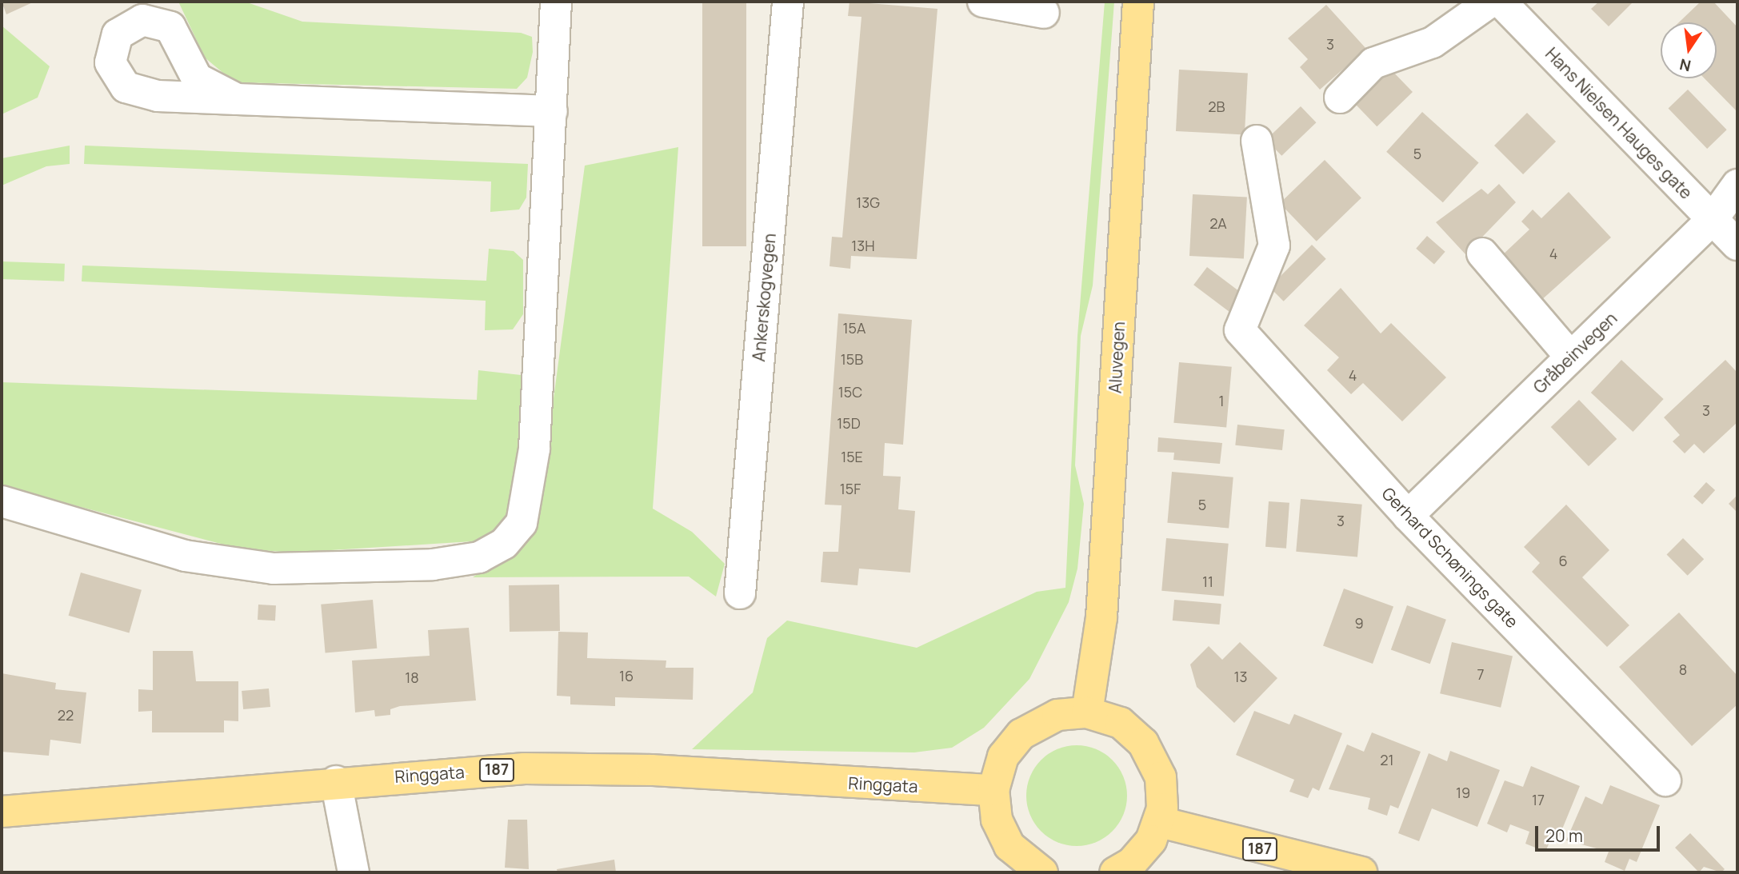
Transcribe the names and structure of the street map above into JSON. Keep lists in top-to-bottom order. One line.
{"streets":{"main road":["Aluvegen","187","Ringgata"],"street":["Hans Nielsen Hauges gate","Ankerskogvegen","Gråbeinvegen","Gerhard Schønings gate"]},"crossings":[["Hans Nielsen Hauges gate","Gråbeinvegen"],["Gråbeinvegen","Gerhard Schønings gate"]],"house_numbers":["3","2B","5","13G","2A","13H","4","15A","15B","4","15C","1","3","15D","15E","15F","5","3","6","11","9","8","7","16","13","18","22","21","19","17"],"scale_bar":"20 m","north":"bottom"}
